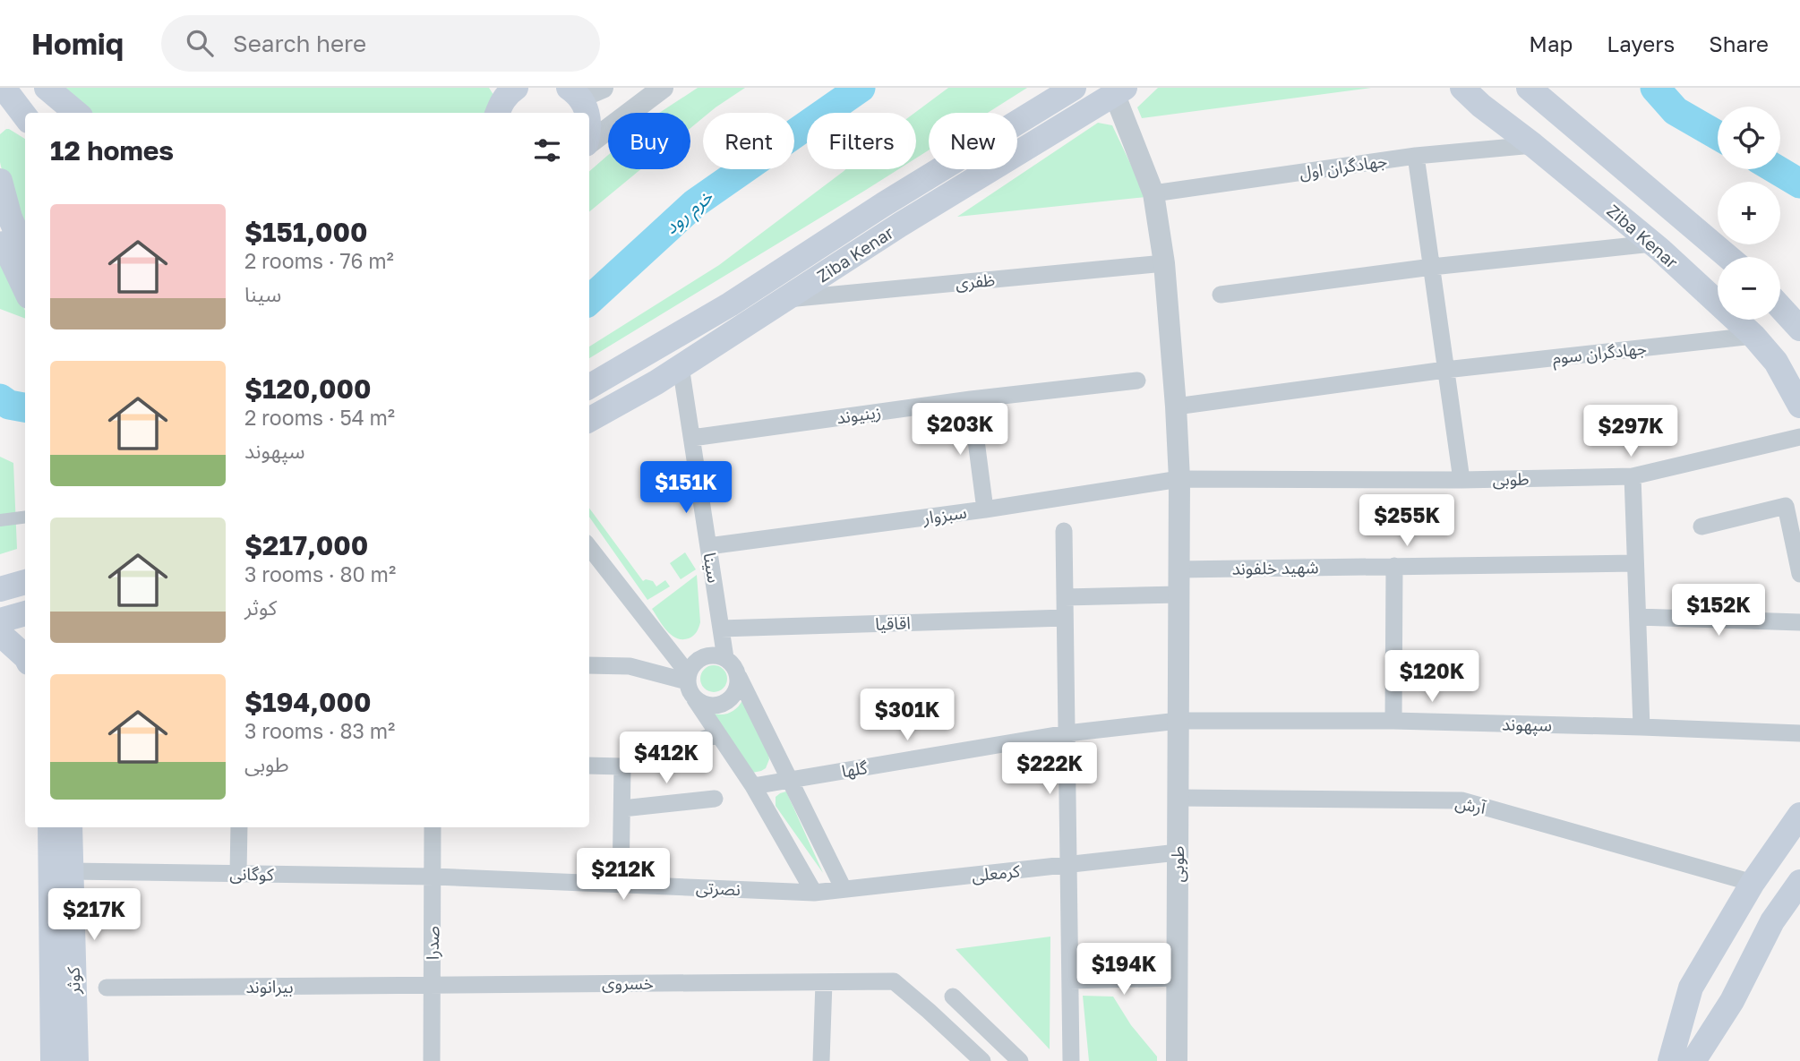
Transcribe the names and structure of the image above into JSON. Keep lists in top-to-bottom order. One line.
{"streets":{"main road":["Ziba Kenar","کوثر"],"street":["جهادگران اول","ظفری","جهادگران سوم","زینیوند","طوبی","سبزوار","سینا","شهید خلفوند","اقاقیا","سپهوند","گلها","آرش","کرمعلی","کوگانی","نصرتی","صدرا","خسروی","بیرانوند"]},"crossings":[["جهادگران اول","Ziba Kenar"],["جهادگران اول","طوبی"],["Ziba Kenar","ظفری"],["Ziba Kenar","جهادگران سوم"],["Ziba Kenar","طوبی"],["Ziba Kenar","سینا"],["ظفری","طوبی"],["جهادگران سوم","طوبی"],["زینیوند","سینا"],["طوبی","سبزوار"],["طوبی","شهید خلفوند"],["طوبی","سپهوند"],["طوبی","آرش"],["طوبی","کرمعلی"],["سبزوار","سینا"],["سینا","اقاقیا"],["سپهوند","گلها"],["کرمعلی","نصرتی"],["کوگانی","نصرتی"],["کوگانی","صدرا"],["کوگانی","کوثر"],["نصرتی","صدرا"],["صدرا","خسروی"],["صدرا","بیرانوند"],["خسروی","بیرانوند"]],"water":["خرم رود"],"page":{"header":"Homiq","search":"Search here","nav":["Map","Layers","Share"],"map_buttons":["+","−"],"chip":["Buy","Rent","Filters","New"],"heading":"12 homes","list":[{"name":"$151,000","note":"2 rooms · 76 m² · سینا"},{"name":"$120,000","note":"2 rooms · 54 m² · سپهوند"},{"name":"$217,000","note":"3 rooms · 80 m² · کوثر"},{"name":"$194,000","note":"3 rooms · 83 m² · طوبی"}],"price":["$203K","$297K","$151K","$255K","$152K","$120K","$301K","$412K","$222K","$212K","$217K","$194K"]}}
